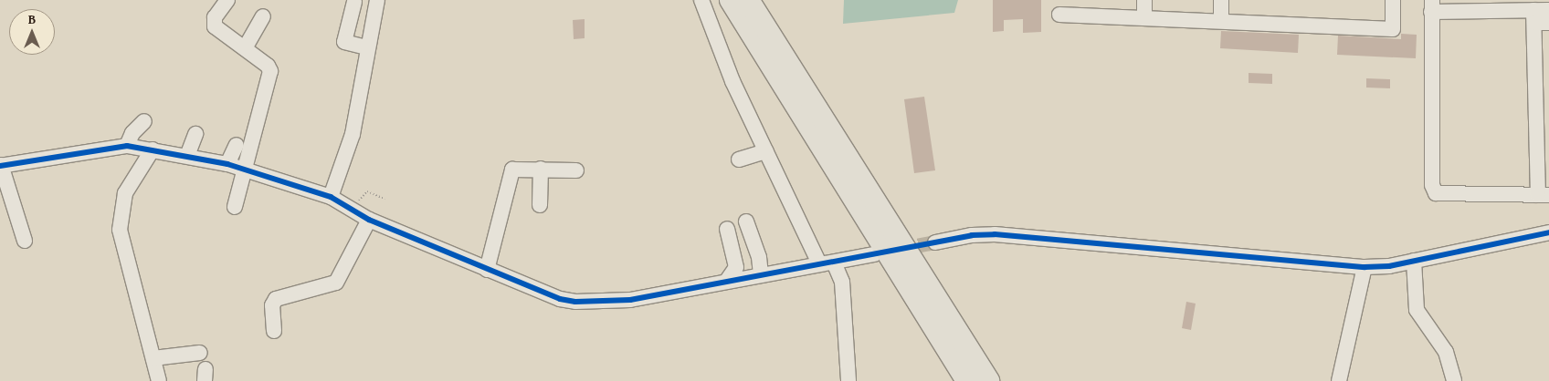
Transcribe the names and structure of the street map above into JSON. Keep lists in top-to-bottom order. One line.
{"north":"top"}
